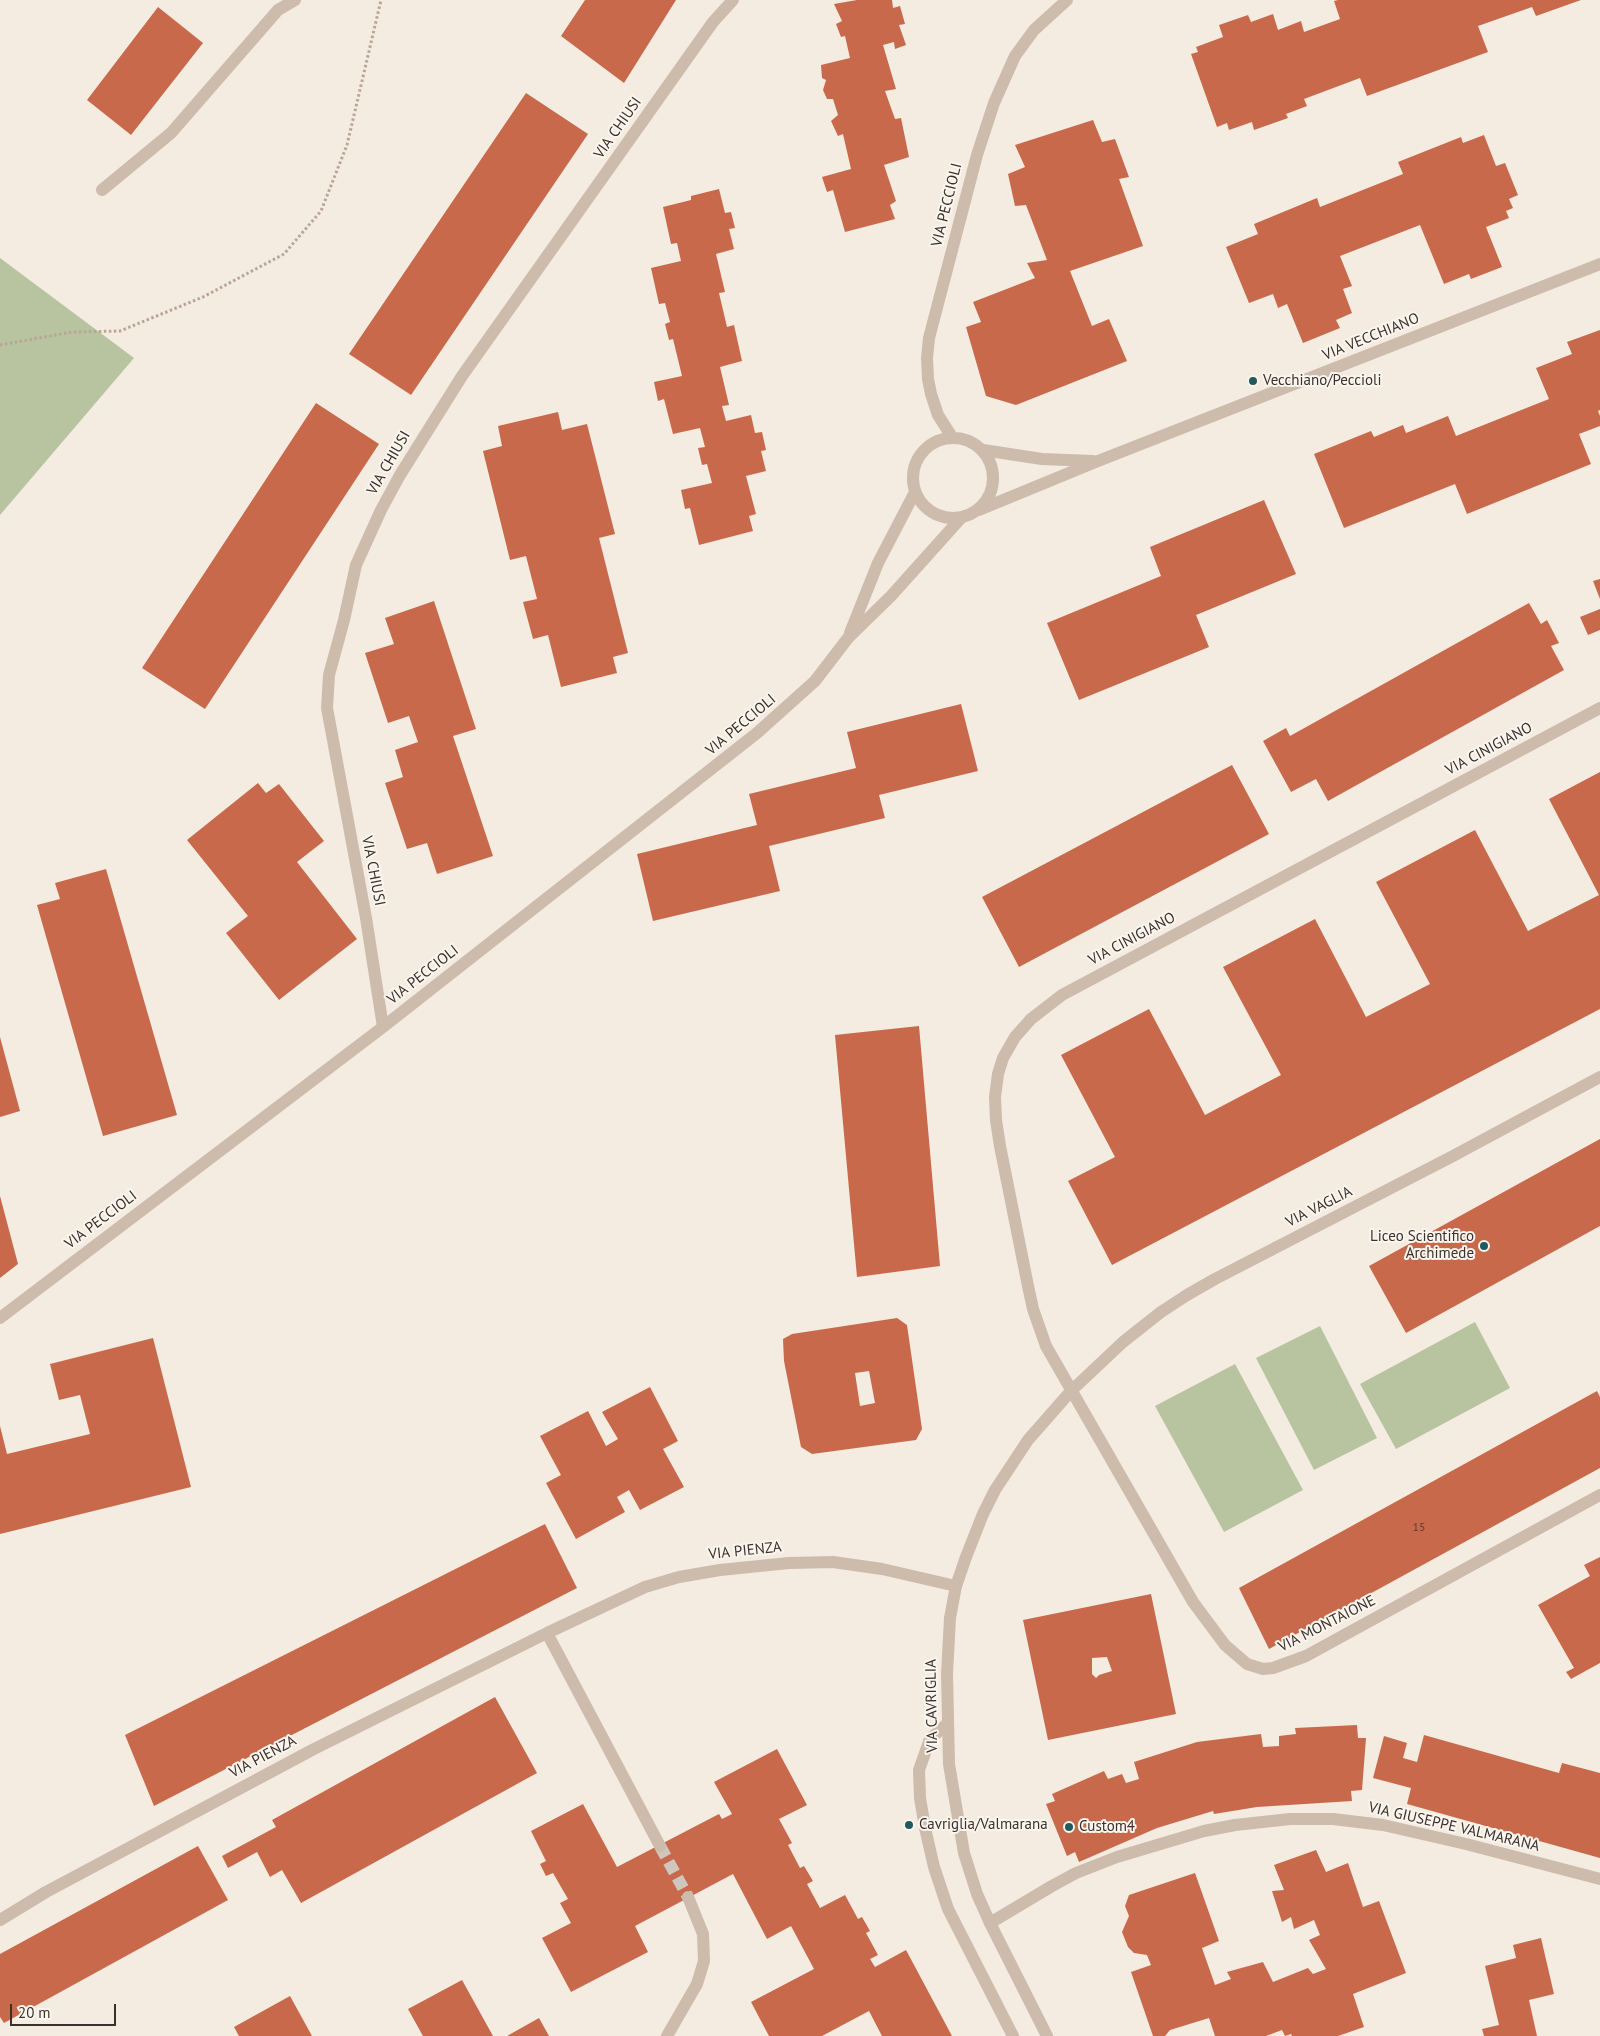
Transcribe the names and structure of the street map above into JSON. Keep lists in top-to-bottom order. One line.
{"streets":{"street":["VIA CHIUSI","VIA PECCIOLI","VIA VECCHIANO","VIA CINIGIANO","VIA VAGLIA","VIA PIENZA","VIA MONTAIONE","VIA CAVRIGLIA","VIA GIUSEPPE VALMARANA"]},"crossings":[["VIA CHIUSI","VIA PECCIOLI"],["VIA PECCIOLI","VIA VECCHIANO"],["VIA CINIGIANO","VIA VAGLIA"],["VIA CINIGIANO","VIA MONTAIONE"],["VIA CINIGIANO","VIA CAVRIGLIA"],["VIA VAGLIA","VIA MONTAIONE"],["VIA VAGLIA","VIA CAVRIGLIA"],["VIA PIENZA","VIA CAVRIGLIA"],["VIA MONTAIONE","VIA CAVRIGLIA"],["VIA CAVRIGLIA","VIA GIUSEPPE VALMARANA"]],"places":["Vecchiano/Peccioli","Liceo Scientifico Archimede","Cavriglia/Valmarana","Custom4"],"house_numbers":["15"],"scale_bar":"20 m"}
